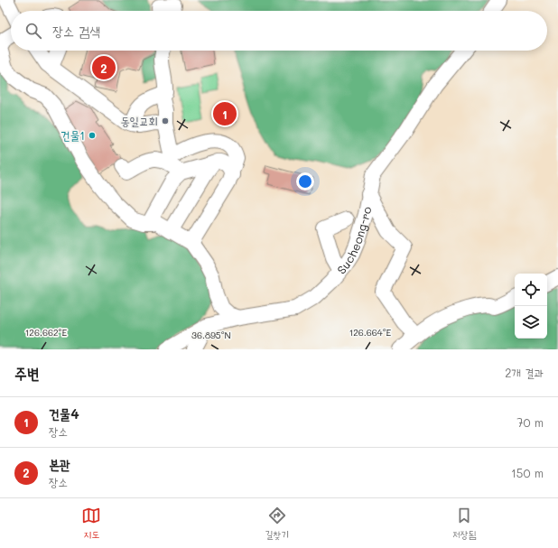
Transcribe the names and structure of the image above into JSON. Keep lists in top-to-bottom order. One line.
{"streets":{"street":["Sucheong-ro"]},"places":["동일교회","건물1"],"page":{"search":"장소 검색","pins":["2","1"],"heading":["주변","2개 결과"],"list":[{"mark":"1","name":"건물4","note":"장소","value":"70 m"},{"mark":"2","name":"본관","note":"장소","value":"150 m"}],"nav":["지도","길찾기","저장됨"]},"coordinates":["126.662°E","126.664°E","36.895°N"]}
